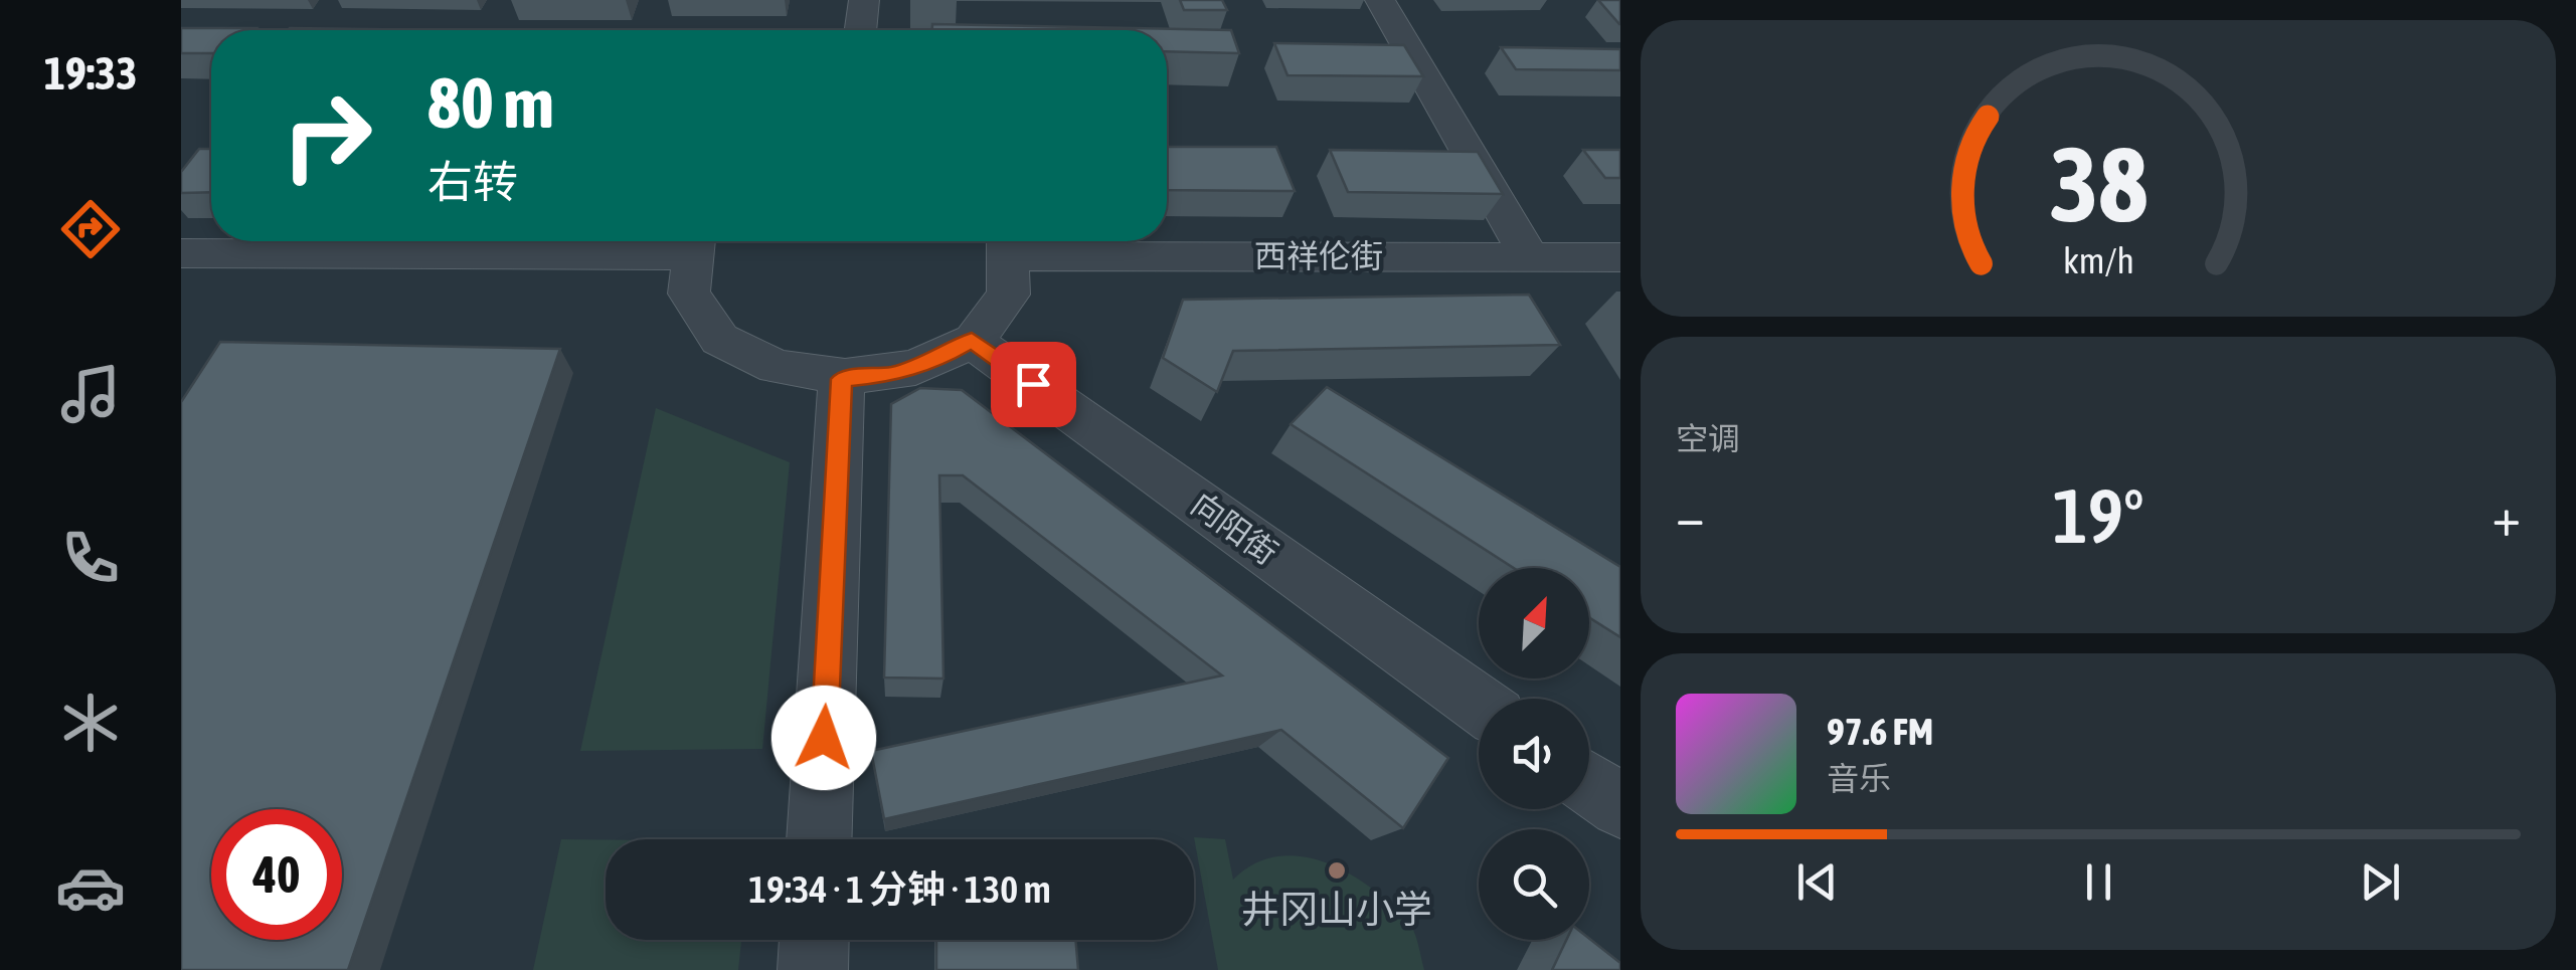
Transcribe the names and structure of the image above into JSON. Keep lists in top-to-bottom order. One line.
{"streets":{"street":["西祥伦街","向阳街"]},"places":["井冈山小学"],"north":"top right","page":{"tabs":"19:33","turn":["80 m","右转"],"tile":"空调","heat":["−","19°","+"],"song":["97.6 FM","音乐"],"limit":"40","trip":"19:34 · 1 分钟 · 130 m","gauge":["38","km/h"]}}
